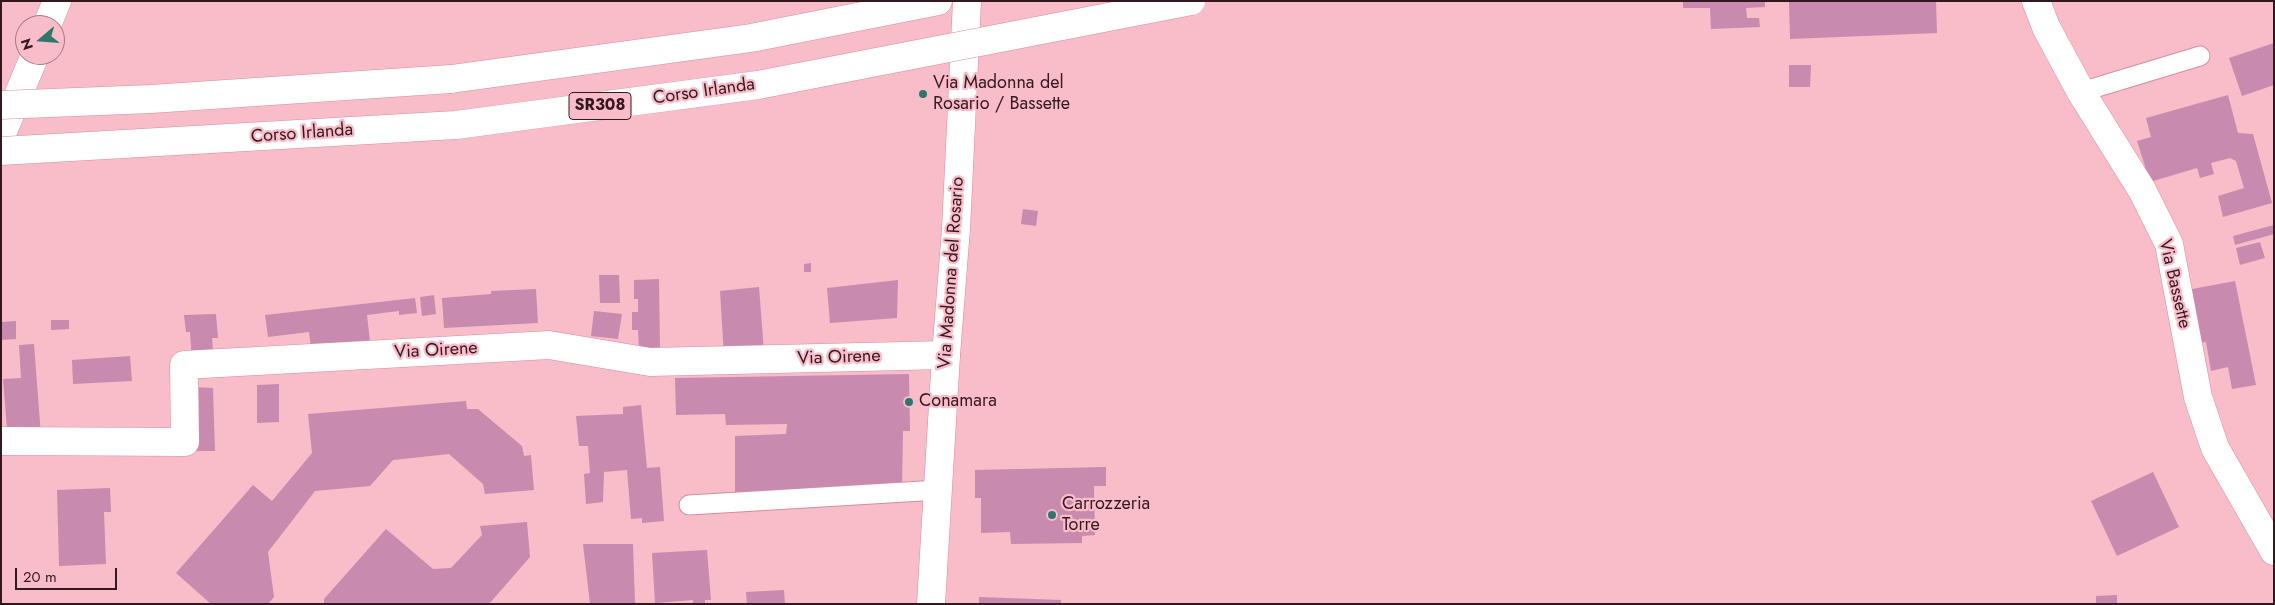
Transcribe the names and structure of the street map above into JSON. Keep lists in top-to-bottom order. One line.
{"streets":{"main road":["Corso Irlanda","SR308","Via Madonna del Rosario","Via Bassette","Via Oirene"]},"crossings":[["Via Madonna del Rosario","Via Oirene"]],"places":["Via Madonna del Rosario / Bassette","Conamara","Carrozzeria Torre"],"scale_bar":"20 m","north":"left"}
